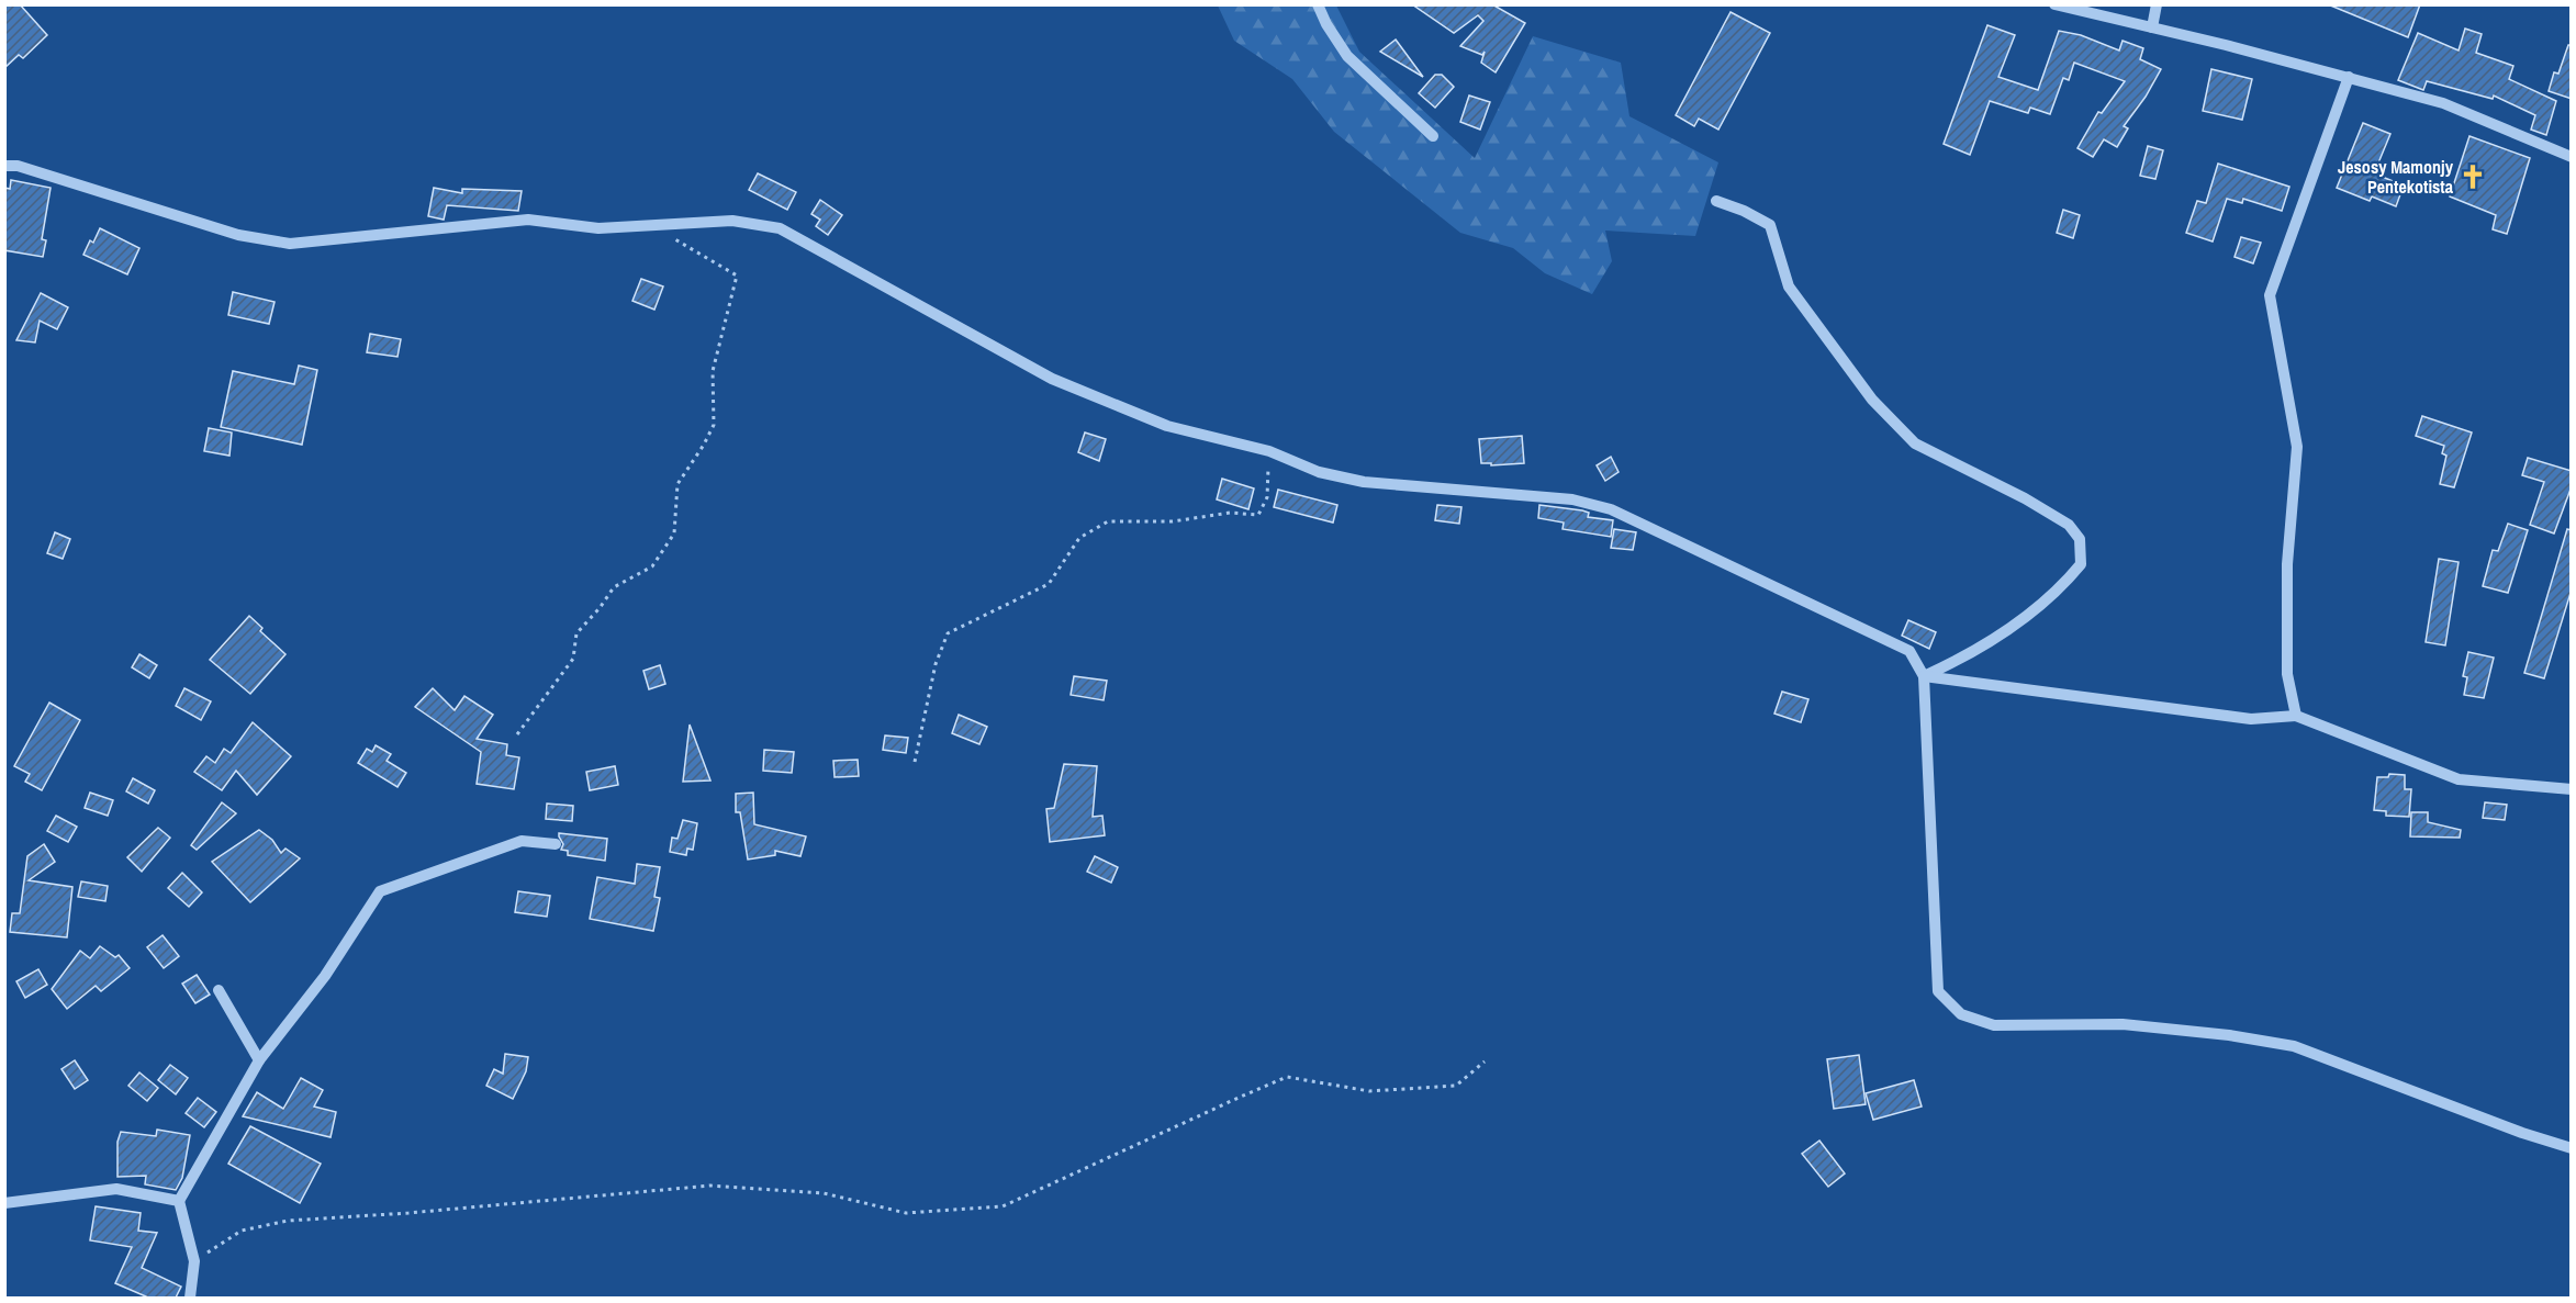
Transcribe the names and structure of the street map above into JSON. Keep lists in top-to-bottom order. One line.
{"places":{"church":["Jesosy Mamonjy Pentekotista"]}}
